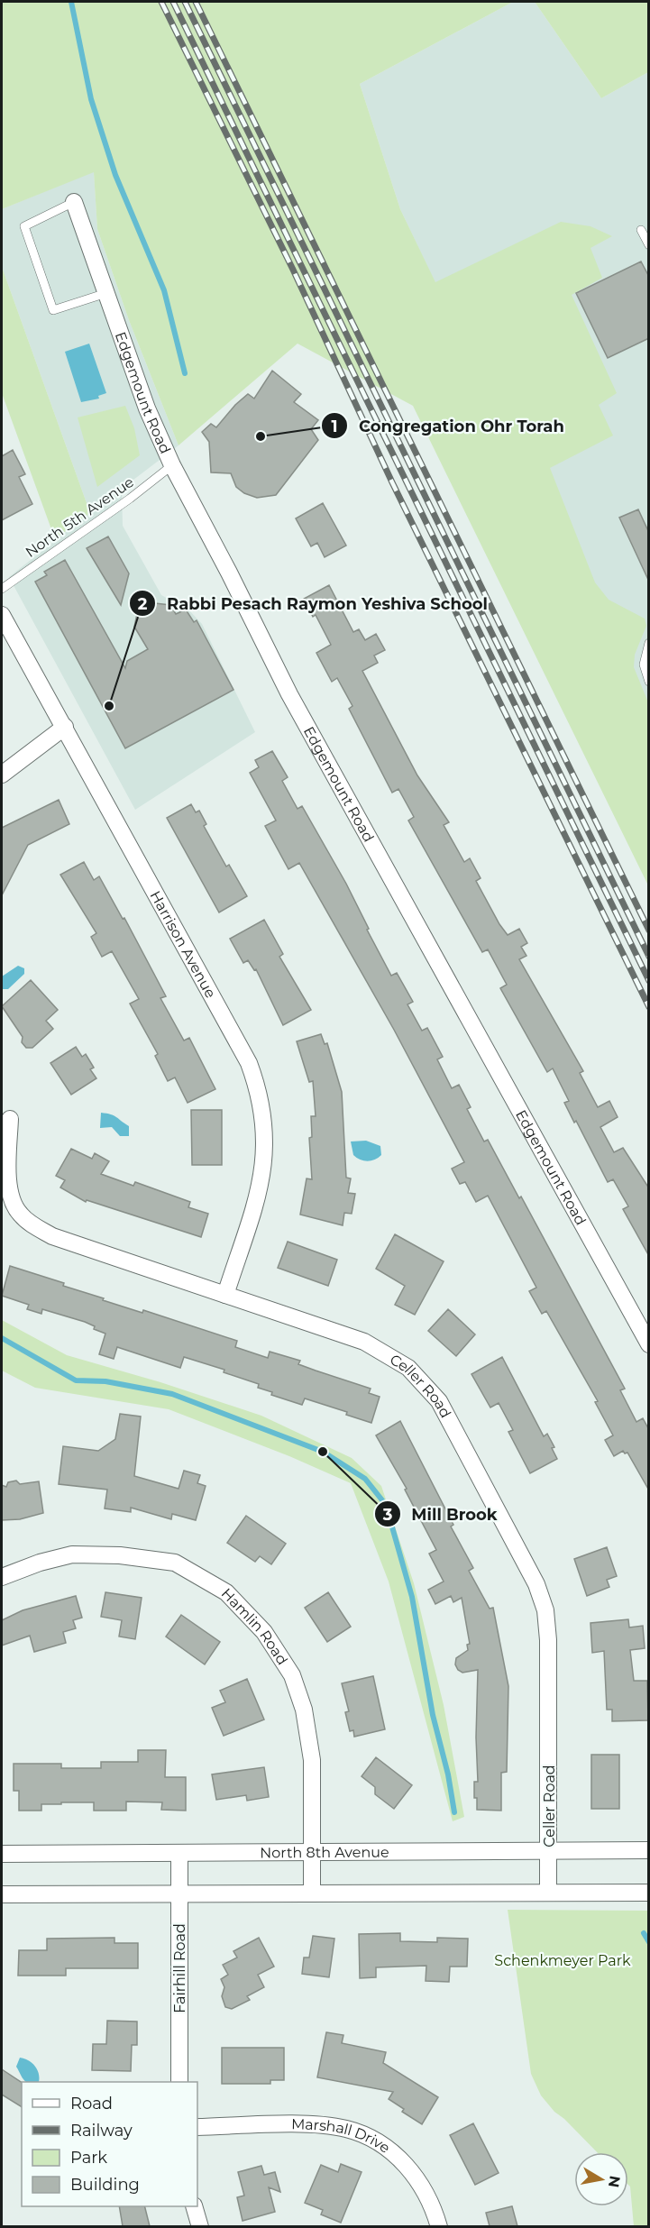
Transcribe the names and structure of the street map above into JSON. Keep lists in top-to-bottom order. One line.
{"streets":{"street":["Edgemount Road","Harrison Avenue","Celler Road","Hamlin Road","North 8th Avenue","Fairhill Road","Marshall Drive"],"lane":["North 5th Avenue"]},"crossings":[["Edgemount Road","North 5th Avenue"],["Harrison Avenue","Celler Road"],["Celler Road","North 8th Avenue"],["Hamlin Road","North 8th Avenue"],["North 8th Avenue","Fairhill Road"]],"parks":["Schenkmeyer Park"],"places":["Congregation Ohr Torah","Rabbi Pesach Raymon Yeshiva School","Mill Brook"],"legend":["Road","Railway","Park","Building"],"north":"right"}
